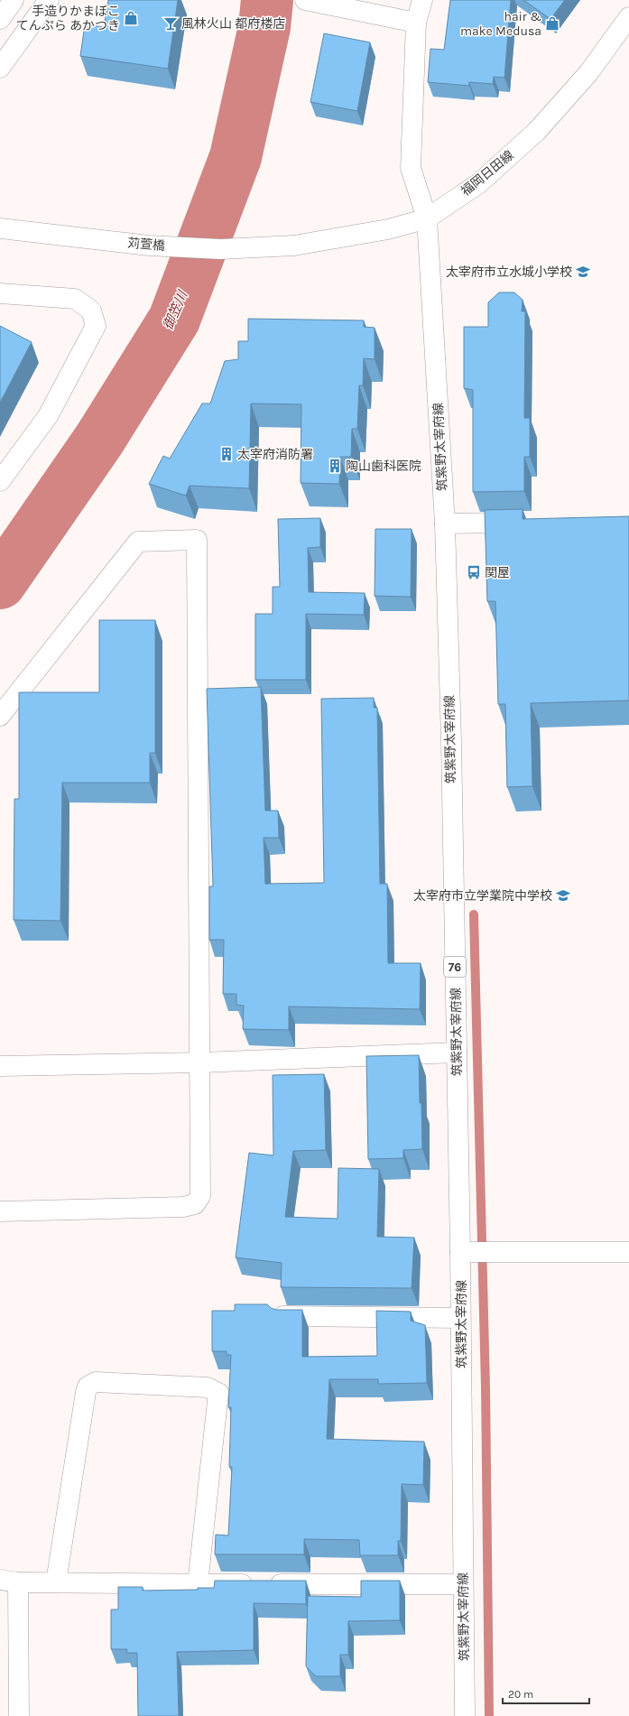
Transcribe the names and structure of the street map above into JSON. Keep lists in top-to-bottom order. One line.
{"streets":{"main road":["福岡日田線","苅萱橋","筑紫野太宰府線","76"]},"crossings":[["福岡日田線","苅萱橋"],["福岡日田線","筑紫野太宰府線"]],"water":["御笠川"],"places":{"shop":["手造りかまぼこ てんぷら あかつき","hair & make Medusa"],"bar":["風林火山 都府楼店"],"school or university":["太宰府市立水城小学校","太宰府市立学業院中学校"],"building":["太宰府消防署","陶山歯科医院"],"bus stop":["関屋"]},"scale_bar":"20 m"}
